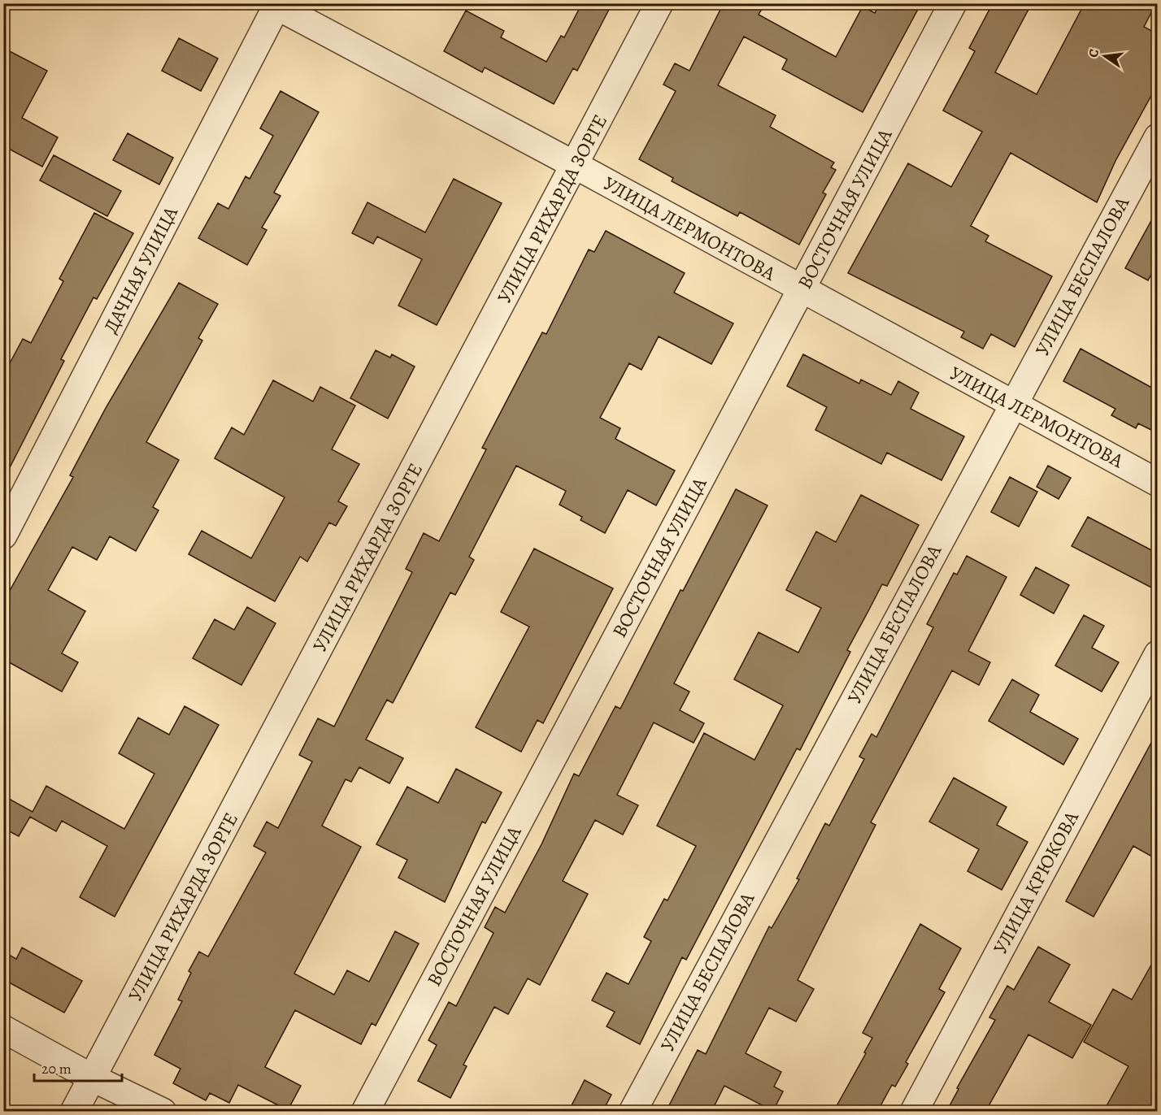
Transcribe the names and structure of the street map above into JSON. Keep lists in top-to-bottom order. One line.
{"streets":{"street":["УЛИЦА РИХАРДА ЗОРГЕ","ВОСТОЧНАЯ УЛИЦА","УЛИЦА ЛЕРМОНТОВА","ДАЧНАЯ УЛИЦА","УЛИЦА БЕСПАЛОВА","УЛИЦА КРЮКОВА"]},"crossings":[["УЛИЦА РИХАРДА ЗОРГЕ","УЛИЦА ЛЕРМОНТОВА"],["ВОСТОЧНАЯ УЛИЦА","УЛИЦА ЛЕРМОНТОВА"],["УЛИЦА ЛЕРМОНТОВА","ДАЧНАЯ УЛИЦА"],["УЛИЦА ЛЕРМОНТОВА","УЛИЦА БЕСПАЛОВА"]],"scale_bar":"20 m","north":"left"}
